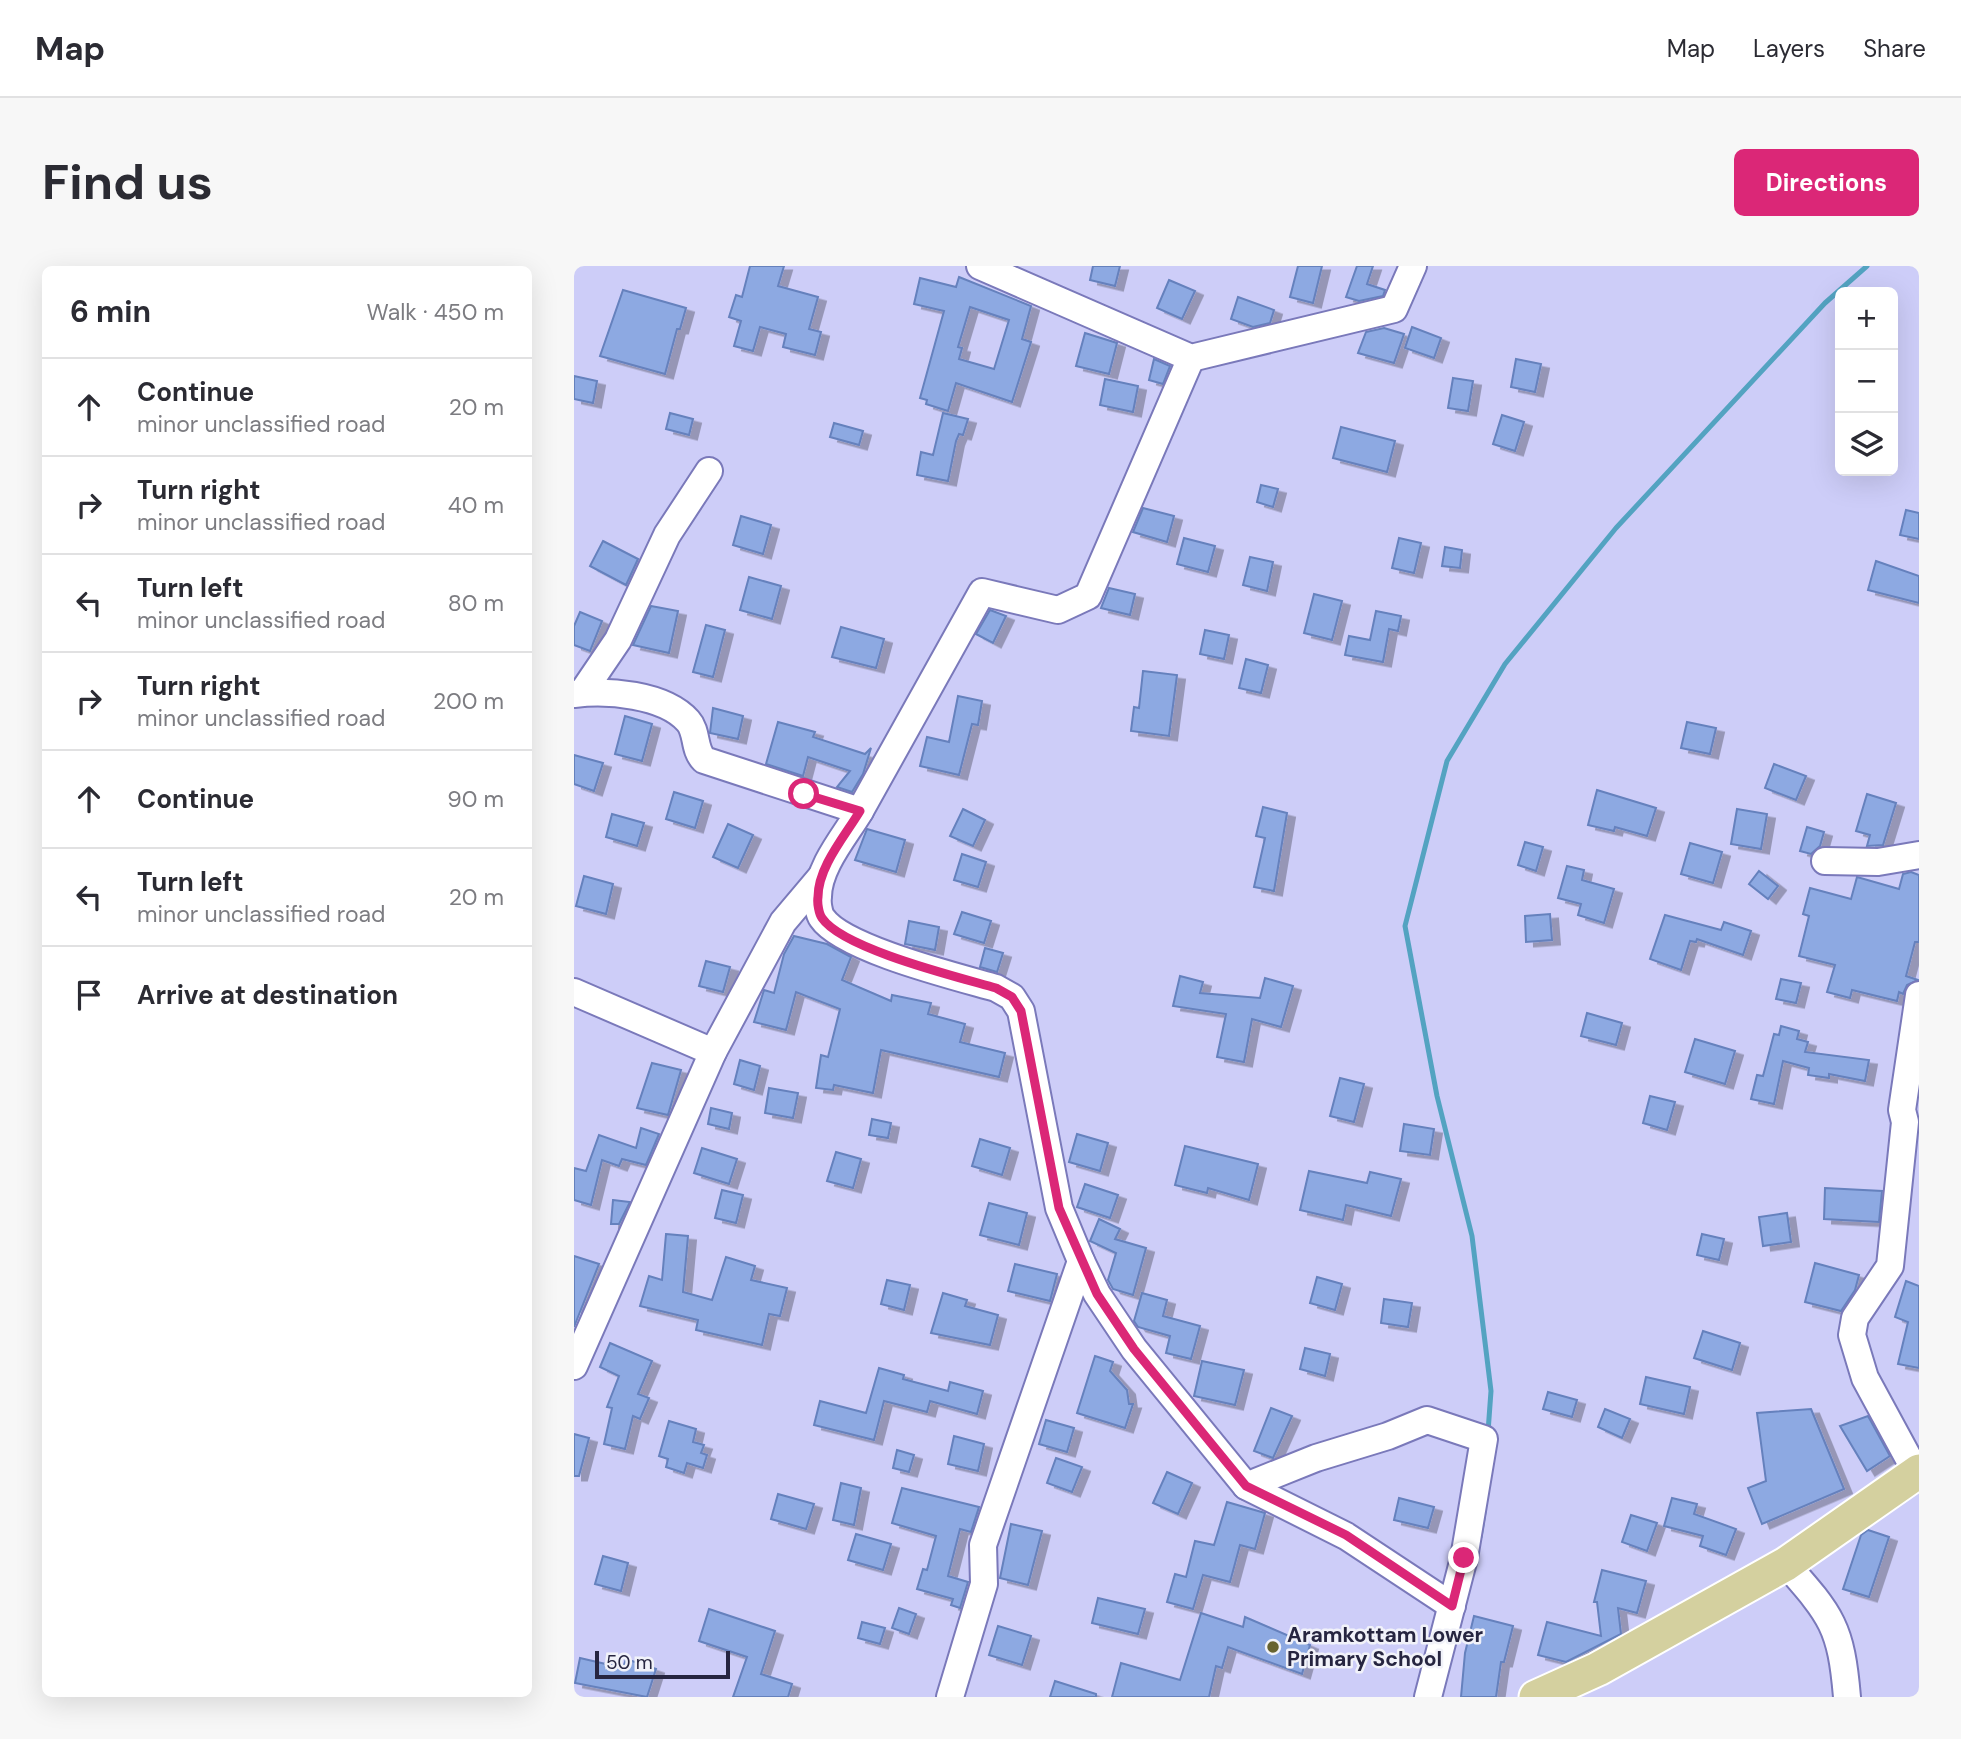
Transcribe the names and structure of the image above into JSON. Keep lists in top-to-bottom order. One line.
{"places":["Aramkottam Lower Primary School"],"scale_bar":"50 m","page":{"header":"Map","nav":["Map","Layers","Share"],"buttons":"Directions","title":"Find us","heading":["6 min","Walk · 450 m"],"map_buttons":["+","−"],"list":[["Continue","minor unclassified road","20 m"],["Turn right","minor unclassified road","40 m"],["Turn left","minor unclassified road","80 m"],["Turn right","minor unclassified road","200 m"],["Continue","90 m"],["Turn left","minor unclassified road","20 m"],"Arrive at destination"],"scale":"50 m"}}
